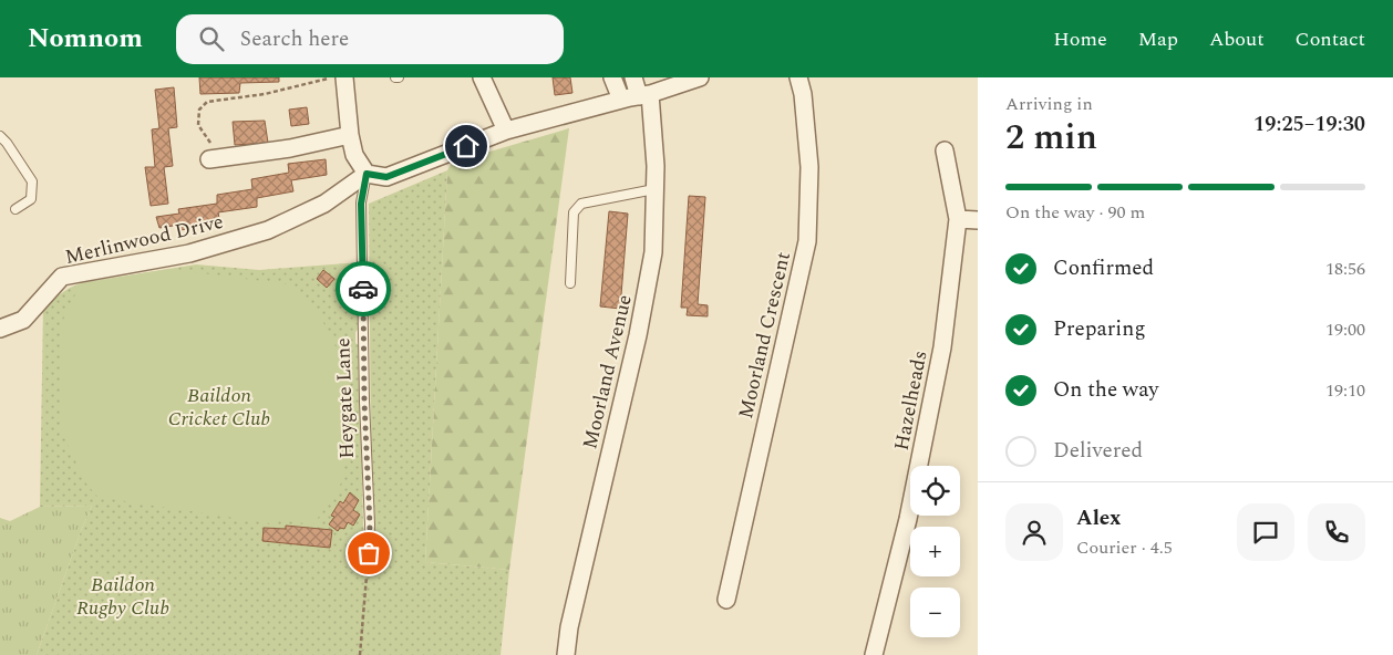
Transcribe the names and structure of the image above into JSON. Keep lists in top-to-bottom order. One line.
{"streets":{"street":["Merlinwood Drive","Moorland Crescent","Moorland Avenue","Hazelheads"],"lane":["Heygate Lane"]},"crossings":[["Merlinwood Drive","Heygate Lane"]],"parks":["Baildon Cricket Club","Baildon Rugby Club"],"page":{"header":"Nomnom","search":"Search here","nav":["Home","Map","About","Contact"],"heading":["2 min","Arriving in","19:25–19:30"],"panel":["Alex","Courier · 4.5"],"bar":"On the way · 90 m","list":[["Confirmed","18:56"],["Preparing","19:00"],["On the way","19:10"],"Delivered"],"map_buttons":["+","−"]}}
